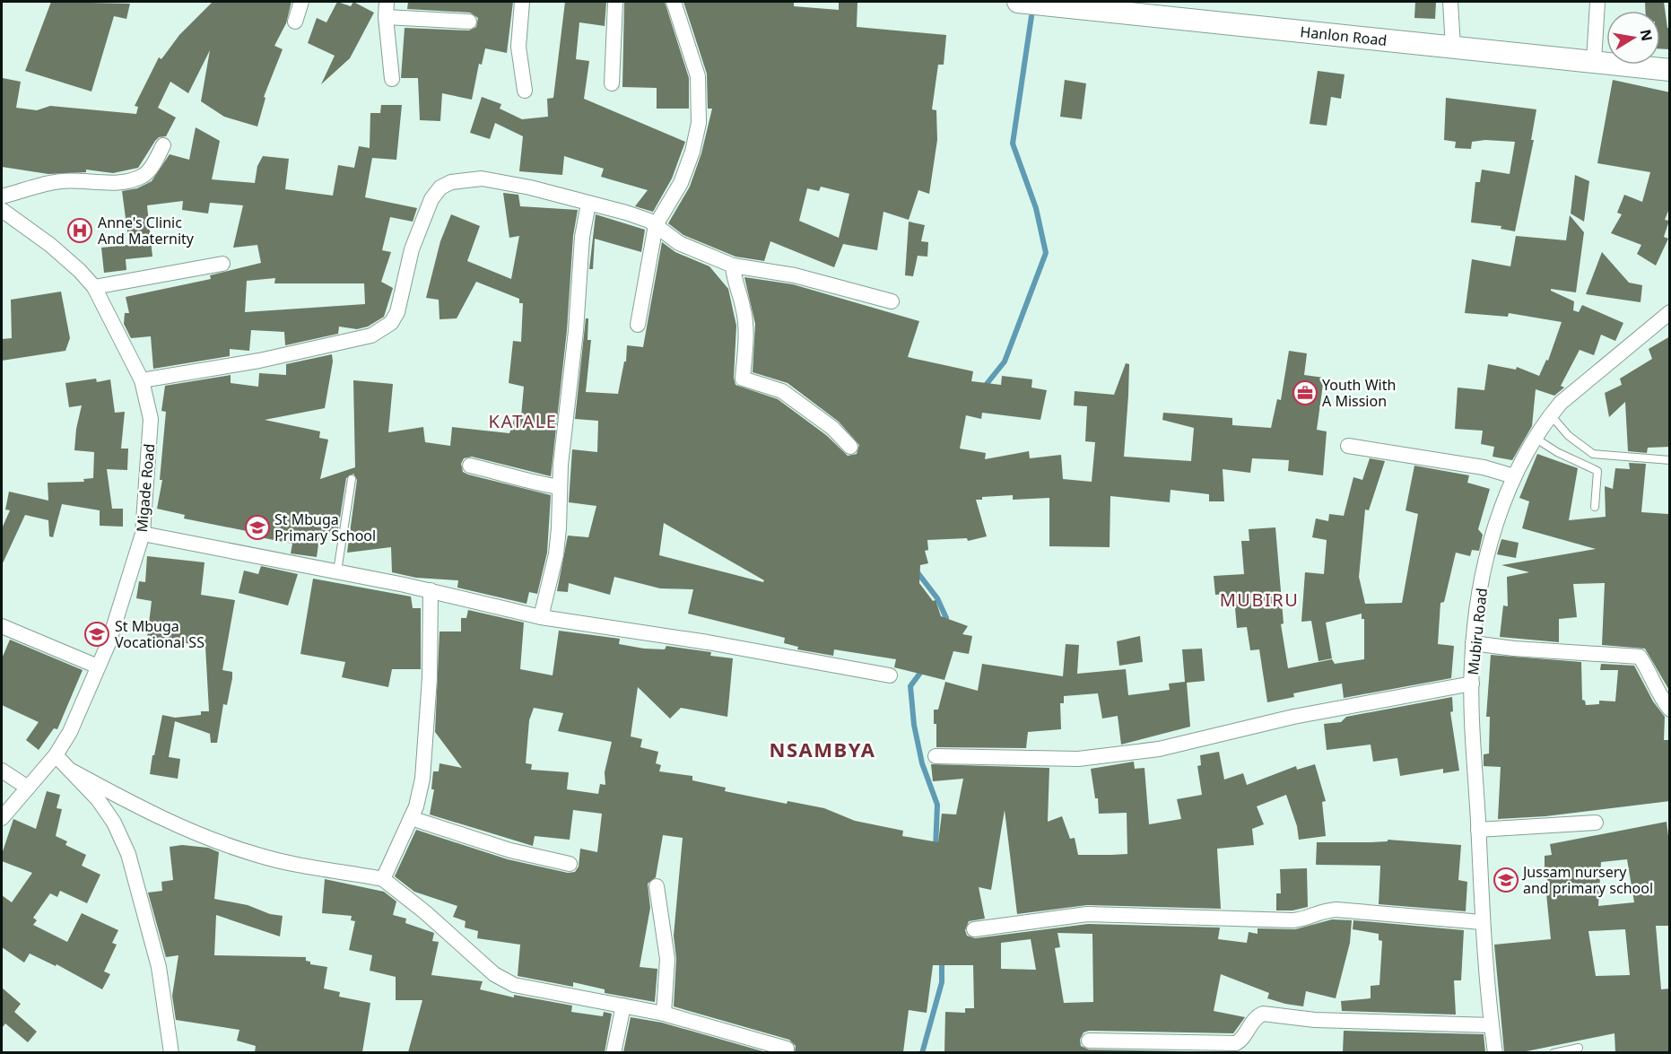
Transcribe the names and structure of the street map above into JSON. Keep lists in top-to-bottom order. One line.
{"streets":{"main road":["Hanlon Road"],"street":["Migade Road","Mubiru Road"]},"districts":["KATALE","MUBIRU","NSAMBYA"],"places":{"hospital":["Anne's Clinic And Maternity"],"office":["Youth With A Mission"],"school or university":["St Mbuga Primary School","St Mbuga Vocational SS","Jussam nursery and primary school"]},"north":"right"}
